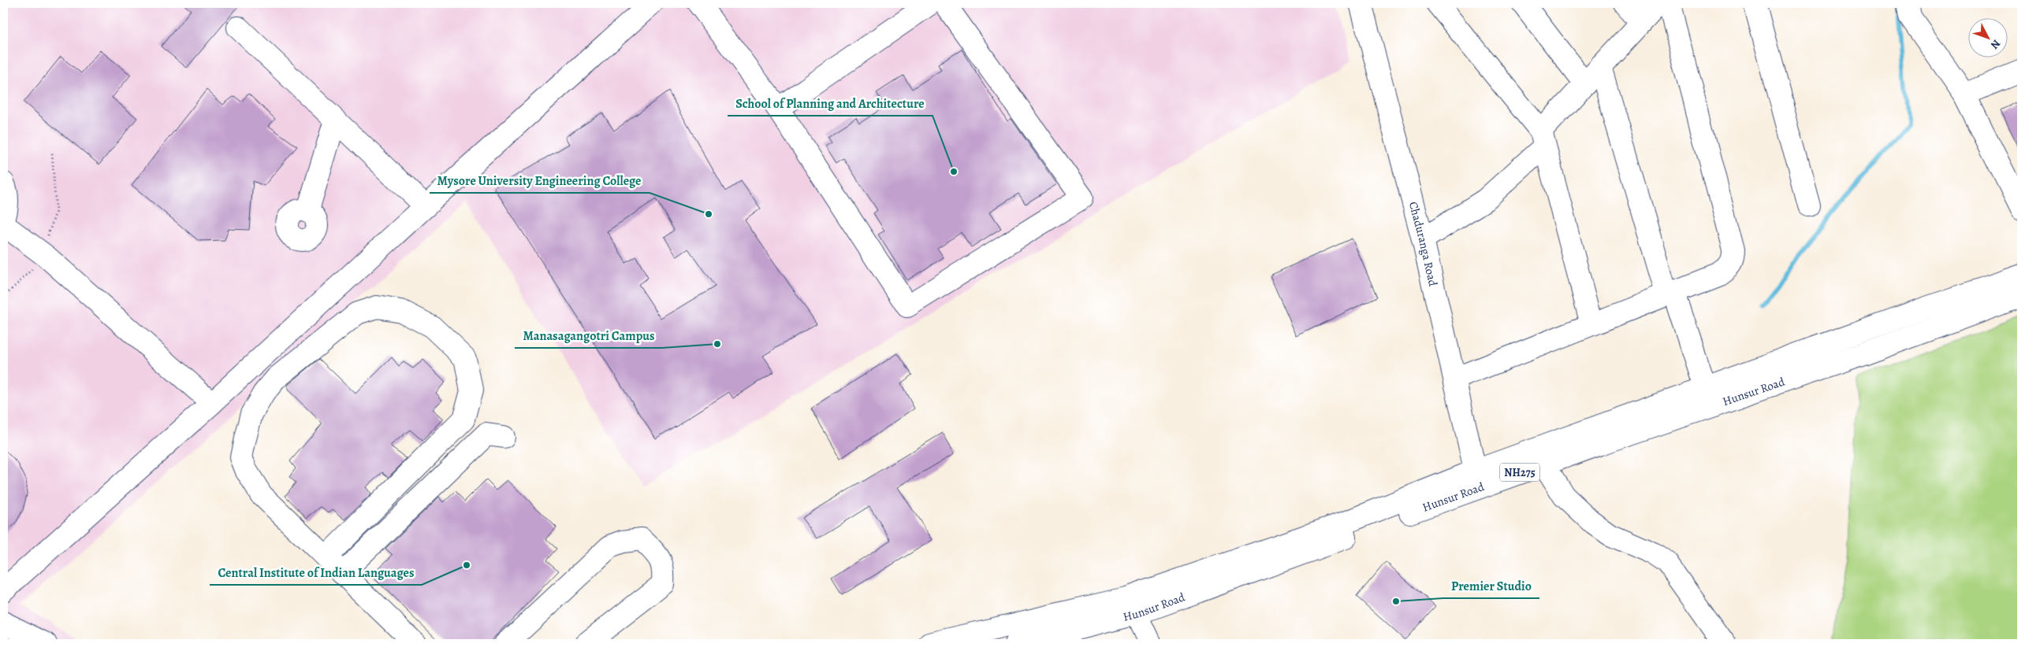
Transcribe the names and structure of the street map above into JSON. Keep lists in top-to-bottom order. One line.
{"streets":{"street":["Chaduranga Road","Hunsur Road","NH275"]},"crossings":[["Chaduranga Road","Hunsur Road"]],"places":["School of Planning and Architecture","Mysore University Engineering College","Manasagangotri Campus","Central Institute of Indian Languages","Premier Studio"],"north":"bottom right"}
